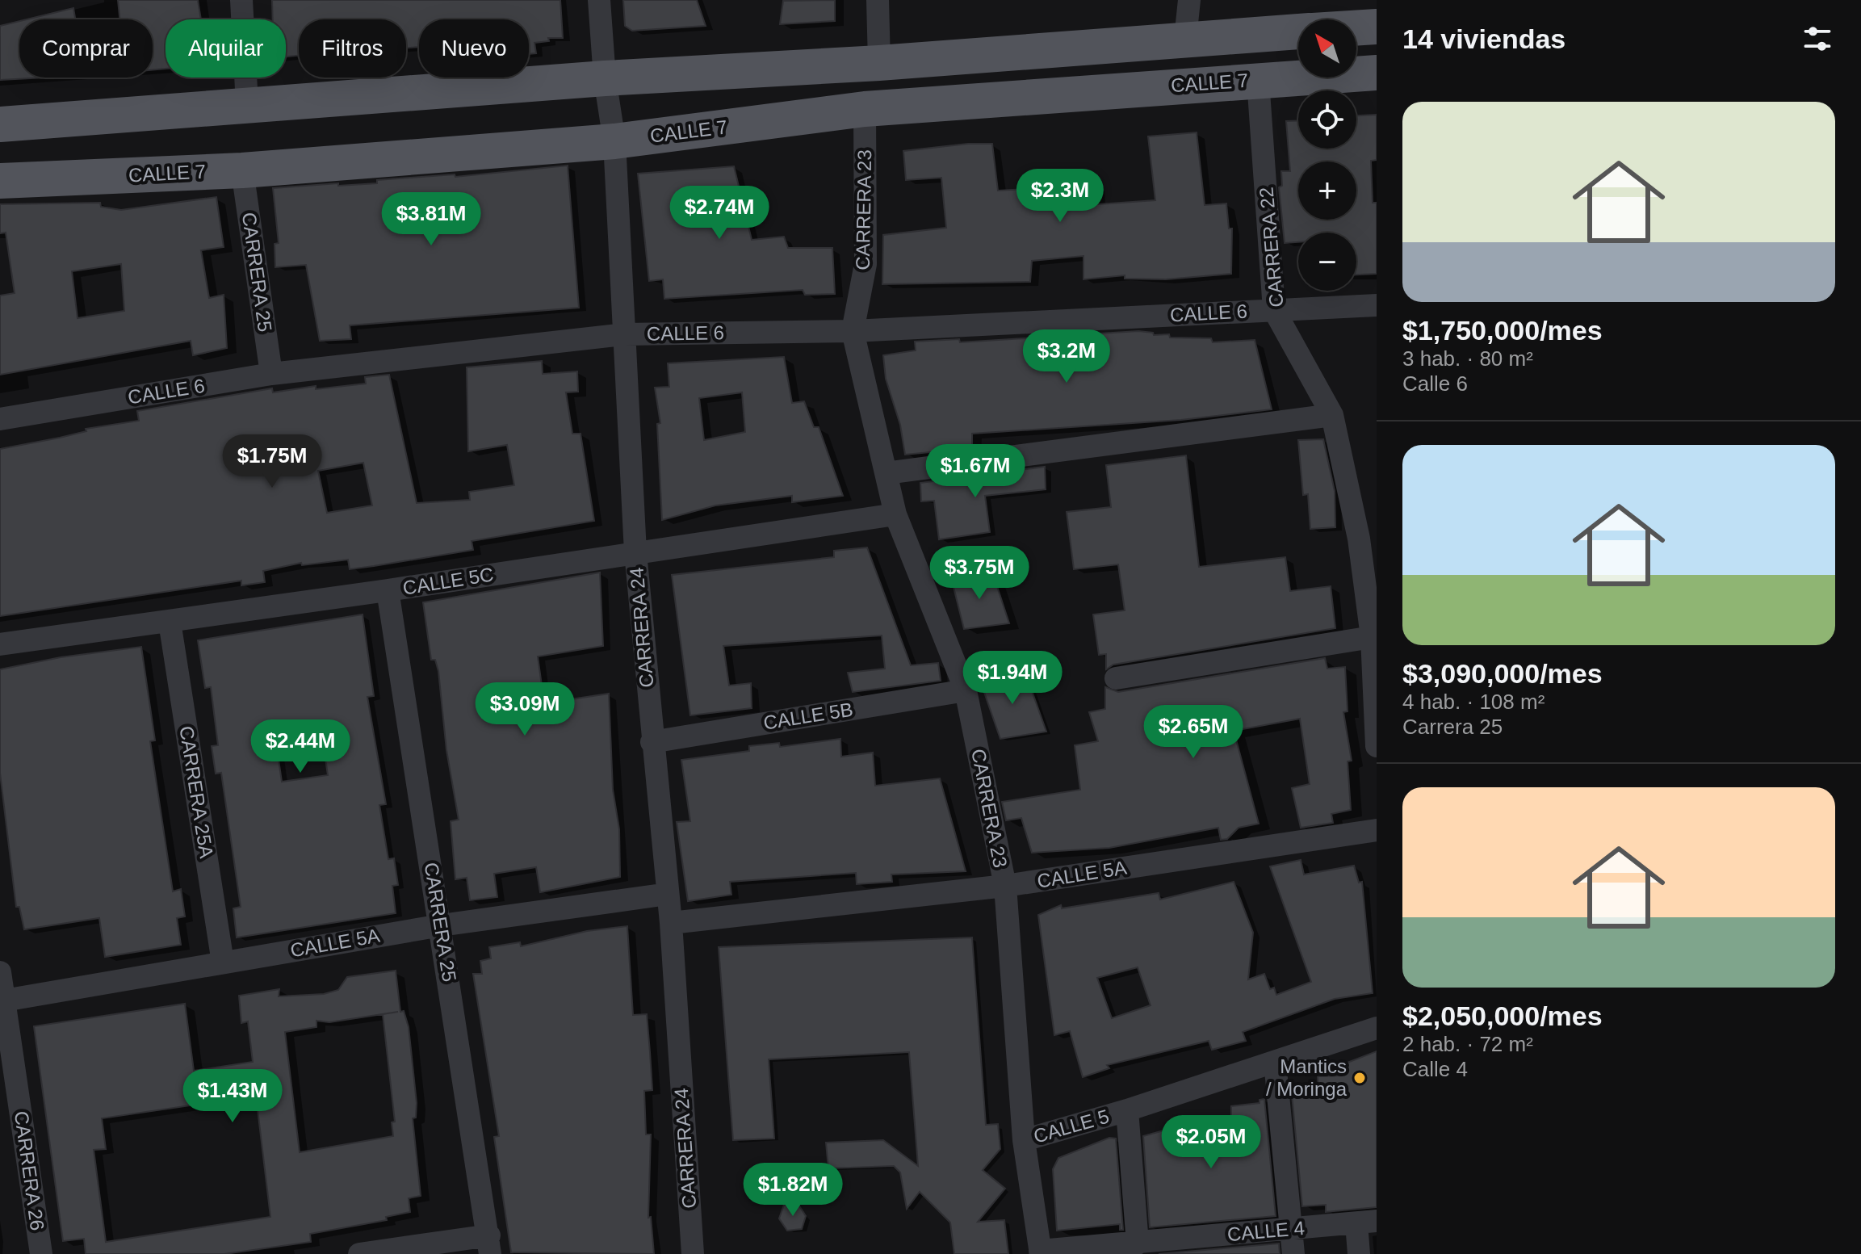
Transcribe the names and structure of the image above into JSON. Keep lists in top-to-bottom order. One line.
{"streets":{"main road":["CALLE 7"],"street":["CARRERA 23","CARRERA 22","CARRERA 25","CALLE 6","CALLE 5C","CARRERA 24","CALLE 5B","CARRERA 25A","CALLE 5A","CALLE 5","CARRERA 26","CALLE 4"]},"crossings":[["CALLE 7","CARRERA 23"],["CALLE 7","CARRERA 22"],["CALLE 7","CARRERA 25"],["CALLE 7","CARRERA 24"],["CARRERA 23","CALLE 6"],["CARRERA 23","CALLE 5C"],["CARRERA 23","CALLE 5B"],["CARRERA 23","CALLE 5A"],["CARRERA 23","CALLE 5"],["CARRERA 23","CALLE 4"],["CARRERA 22","CALLE 6"],["CARRERA 25","CALLE 6"],["CARRERA 25","CALLE 5C"],["CARRERA 25","CALLE 5A"],["CALLE 6","CARRERA 24"],["CALLE 5C","CARRERA 24"],["CALLE 5C","CARRERA 25A"],["CARRERA 24","CALLE 5B"],["CARRERA 24","CALLE 5A"],["CARRERA 25A","CALLE 5A"],["CALLE 5A","CARRERA 26"]],"places":["Mantics / Moringa"],"north":"top left","page":{"heading":"14 viviendas","map_buttons":["+","−"],"chip":["Comprar","Alquilar","Filtros","Nuevo"],"list":[{"name":"$1,750,000/mes","note":"3 hab. · 80 m² · Calle 6"},{"name":"$3,090,000/mes","note":"4 hab. · 108 m² · Carrera 25"},{"name":"$2,050,000/mes","note":"2 hab. · 72 m² · Calle 4"}],"price":["$2.3M","$2.74M","$3.81M","$3.2M","$1.75M","$1.67M","$3.75M","$1.94M","$3.09M","$2.65M","$2.44M","$1.43M","$2.05M","$1.82M"]}}
